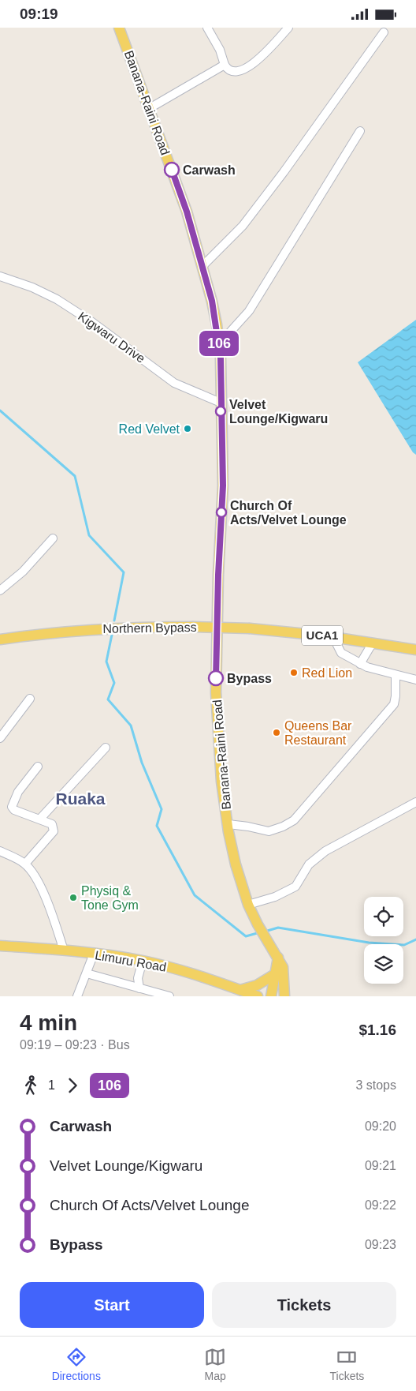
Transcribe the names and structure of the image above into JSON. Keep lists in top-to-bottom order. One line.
{"streets":{"main road":["Banana-Raini Road","Northern Bypass","UCA1","Limuru Road"],"street":["Kigwaru Drive"]},"crossings":[["Banana-Raini Road","Kigwaru Drive"]],"districts":["Ruaka"],"places":["Carwash","Velvet Lounge/Kigwaru","Red Velvet","Church Of Acts/Velvet Lounge","Red Lion","Bypass","Queens Bar Restaurant","Physiq & Tone Gym"],"lines":["bus line 106"],"page":{"status":"09:19","on_map":"106","heading":["4 min","09:19 – 09:23 · Bus","$1.16"],"legs":["1","106","3 stops"],"list":[{"name":"Carwash","value":"09:20"},{"name":"Velvet Lounge/Kigwaru","value":"09:21"},{"name":"Church Of Acts/Velvet Lounge","value":"09:22"},{"name":"Bypass","value":"09:23"}],"buttons":["Start","Tickets"],"tabs":["Directions","Map","Tickets"]}}
